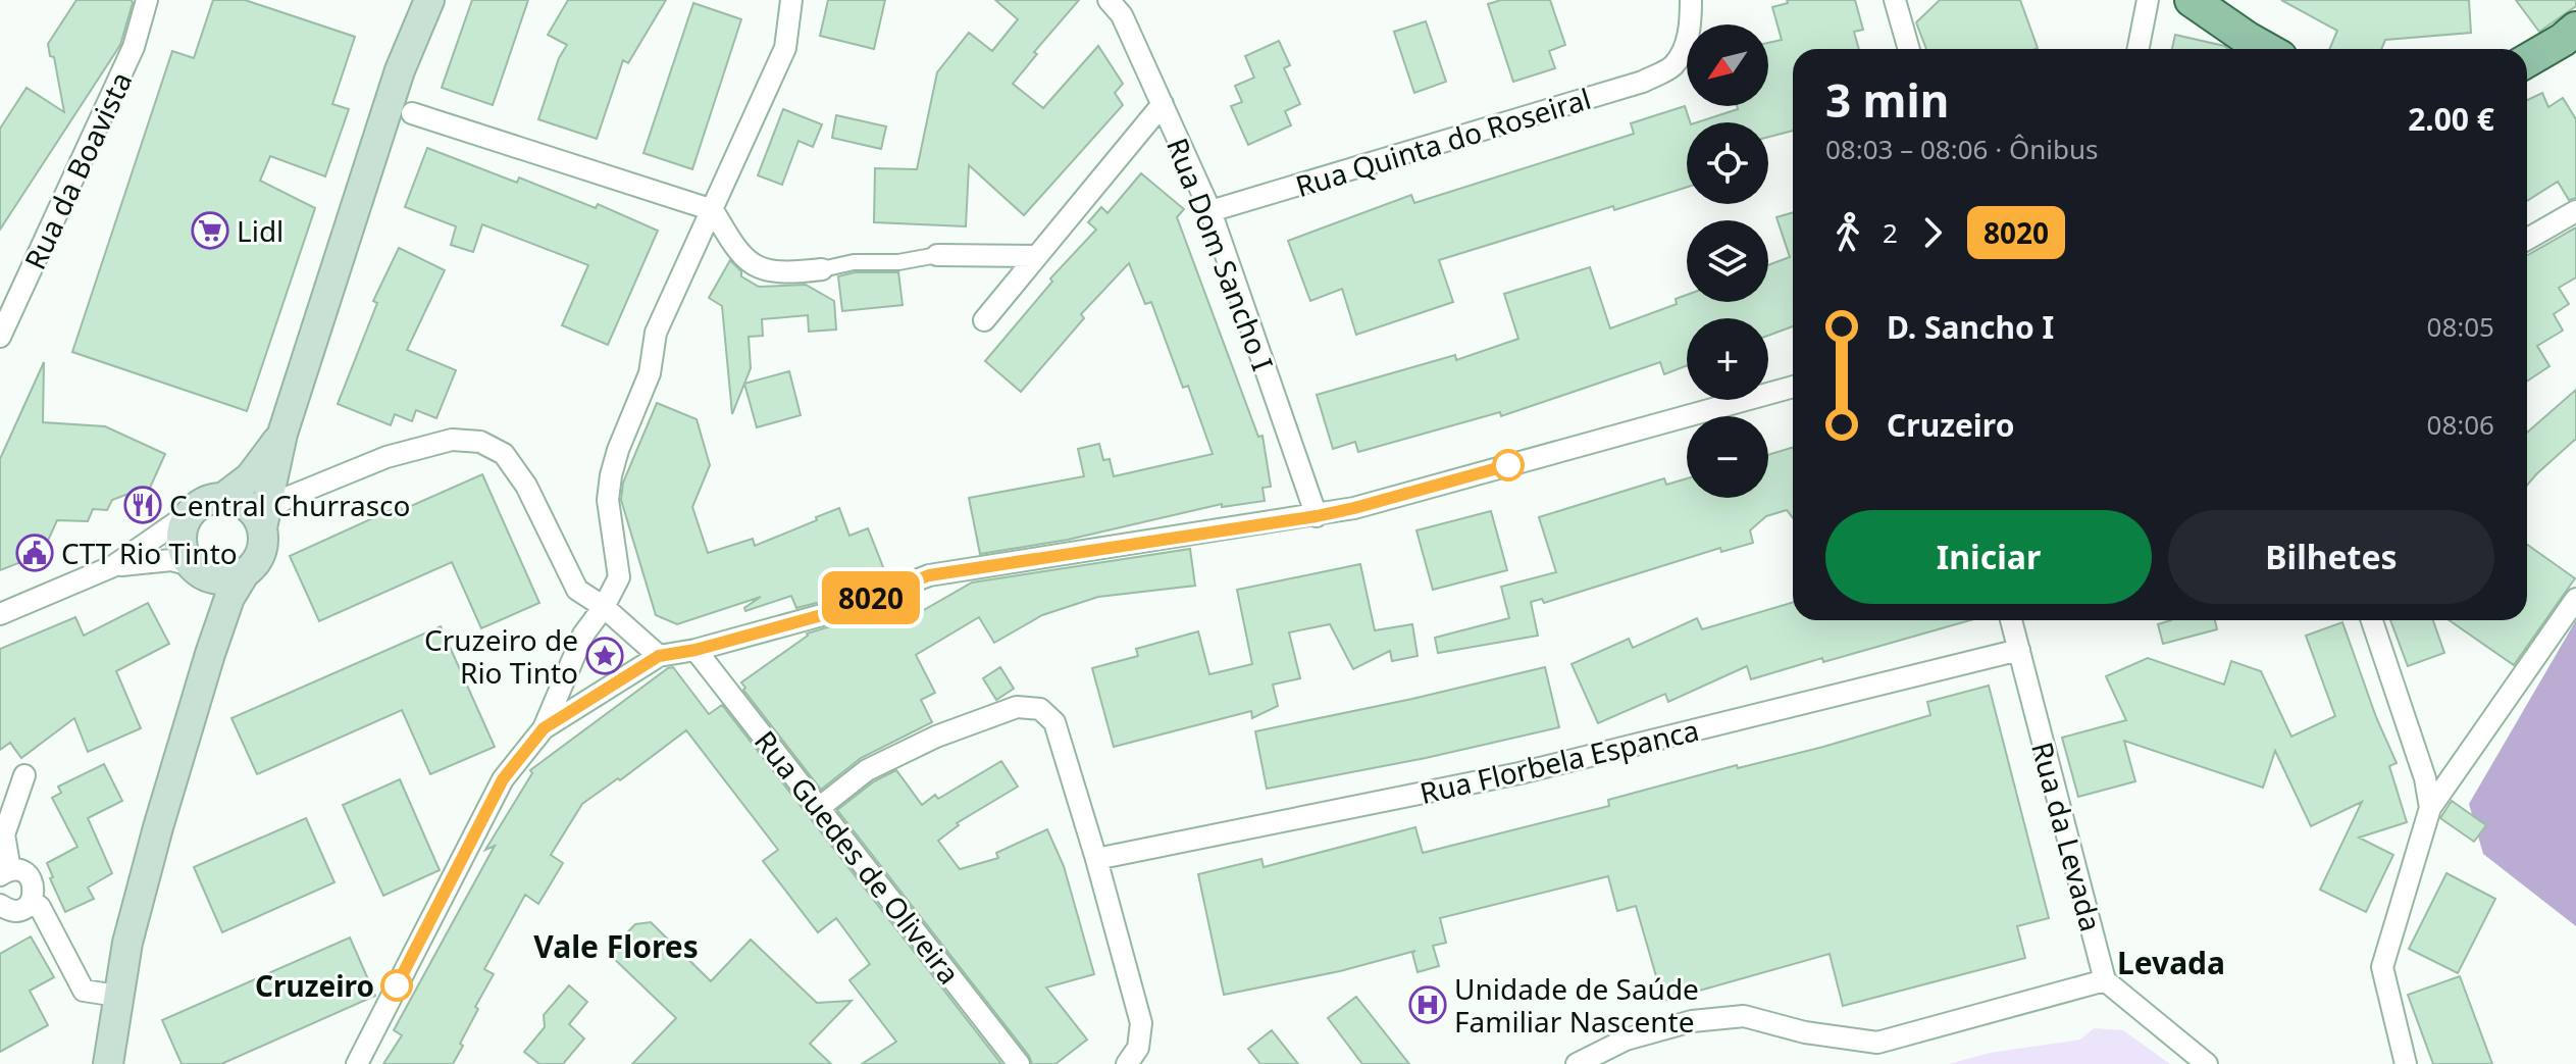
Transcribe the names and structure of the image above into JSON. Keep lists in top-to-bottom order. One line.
{"streets":{"street":["Rua Quinta do Roseiral","Rua da Boavista","Rua Dom Sancho I","Rua Florbela Espanca","Rua da Levada","Rua Guedes de Oliveira"]},"crossings":[["Rua Quinta do Roseiral","Rua Dom Sancho I"],["Rua Florbela Espanca","Rua da Levada"]],"districts":["Vale Flores","Levada"],"places":{"supermarket":["Lidl"],"restaurant":["Central Churrasco"],"public building":["CTT Rio Tinto"],"place":["Cruzeiro de Rio Tinto"],"other":["Cruzeiro"],"hospital":["Unidade de Saúde Familiar Nascente"]},"lines":["bus line 8020"],"north":"bottom left","page":{"on_map":"8020","map_buttons":["+","−"],"heading":["3 min","08:03 – 08:06 · Ônibus","2.00 €"],"legs":["2","8020"],"list":[{"name":"D. Sancho I","value":"08:05"},{"name":"Cruzeiro","value":"08:06"}],"buttons":["Iniciar","Bilhetes"]}}
